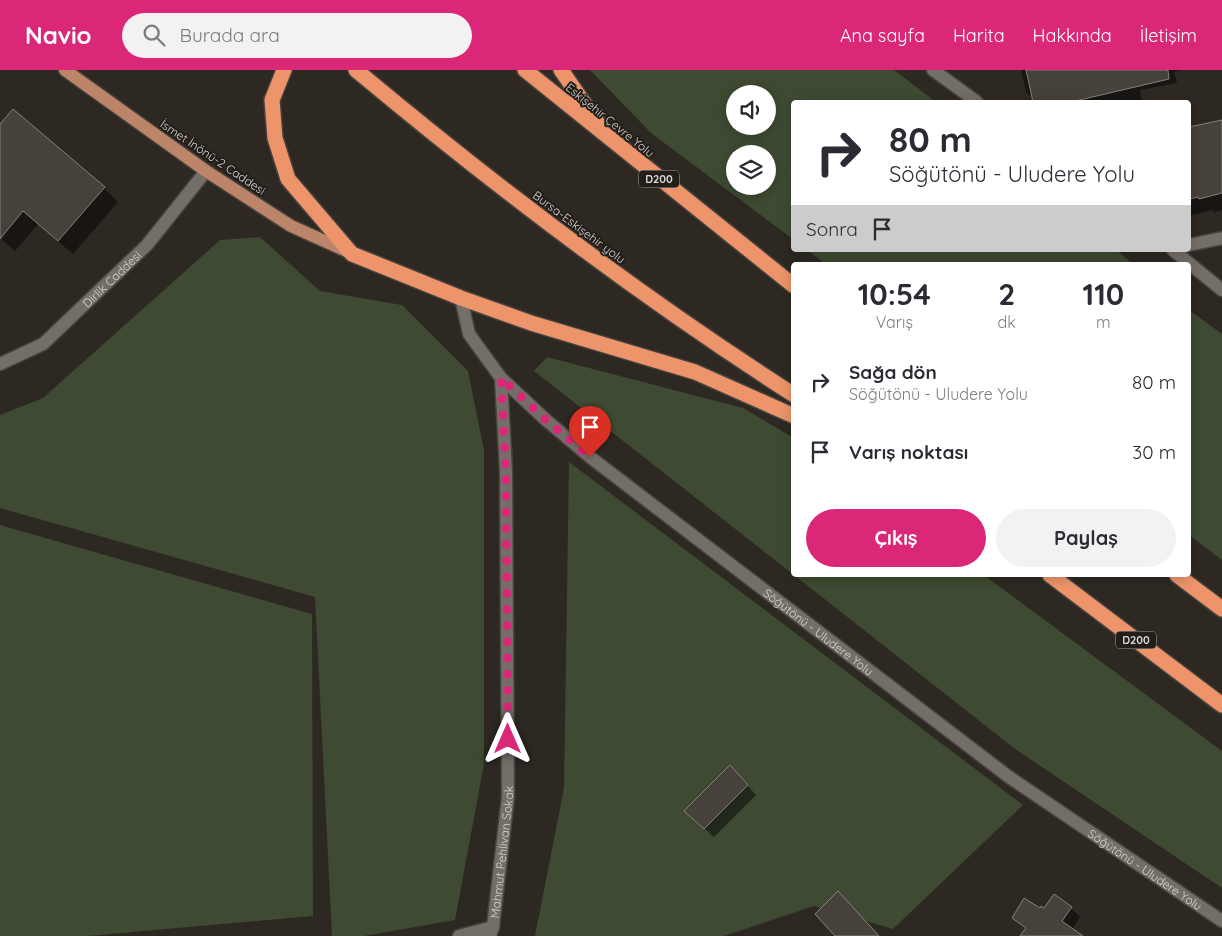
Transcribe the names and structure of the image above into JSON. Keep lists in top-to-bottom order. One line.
{"streets":{"highway":["Eskişehir Çevre Yolu","D200","Bursa-Eskişehir yolu"],"main road":["İsmet İnönü-2 Caddesi"],"street":["Dirlik Caddesi","Söğütönü - Uludere Yolu","Mahmut Pehlivan Sokak"]},"crossings":[["İsmet İnönü-2 Caddesi","Dirlik Caddesi"],["Söğütönü - Uludere Yolu","Mahmut Pehlivan Sokak"]],"page":{"header":"Navio","search":"Burada ara","nav":["Ana sayfa","Harita","Hakkında","İletişim"],"turn":["80 m","Söğütönü - Uludere Yolu"],"then":"Sonra","eta":["10:54","Varış","2","dk","110","m"],"list":[{"name":"Sağa dön","note":"Söğütönü - Uludere Yolu","value":"80 m"},{"name":"Varış noktası","value":"30 m"}],"buttons":["Çıkış","Paylaş"]}}
